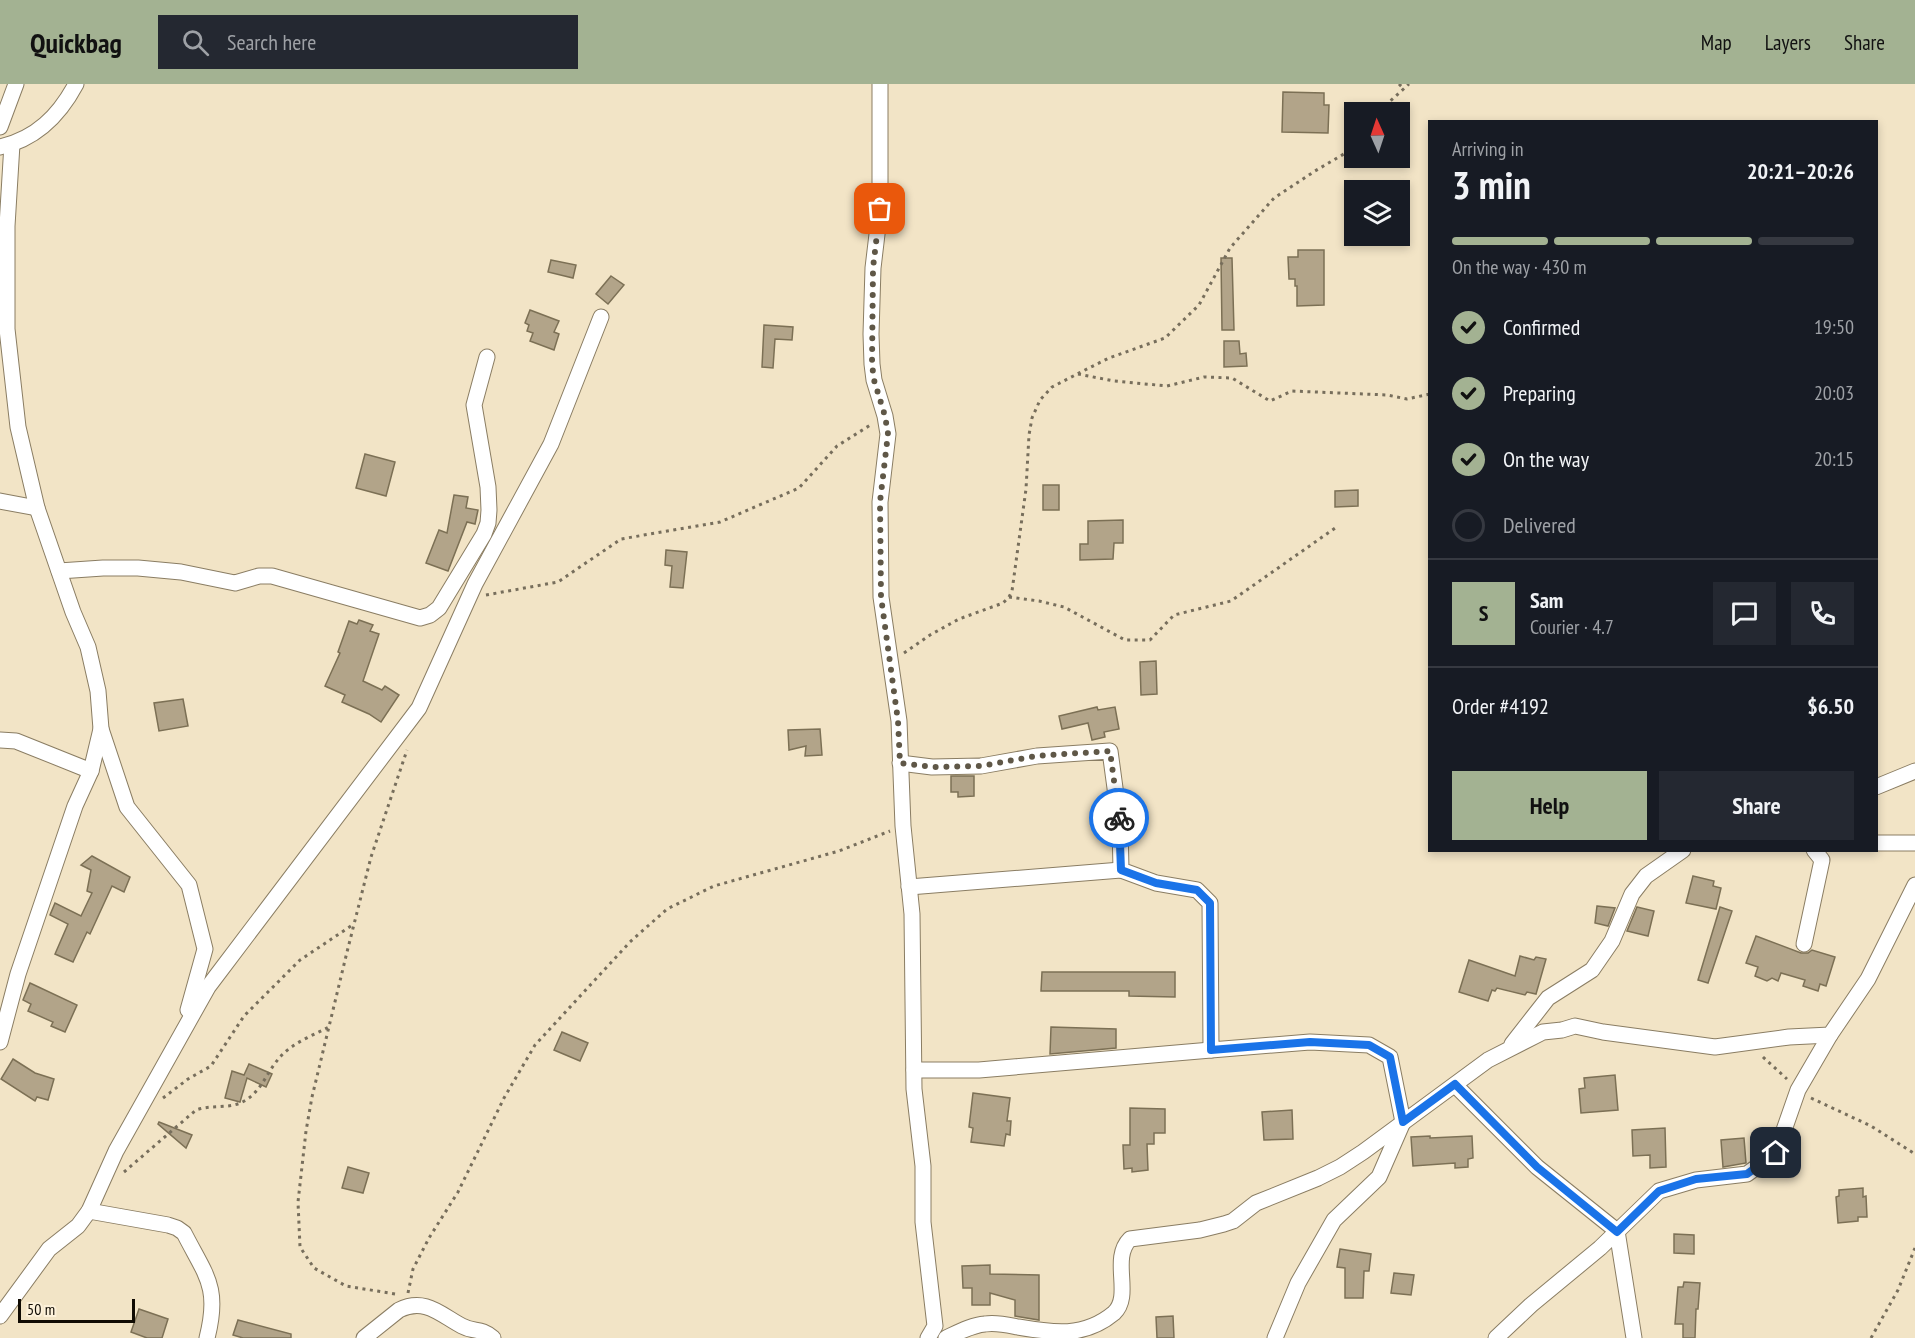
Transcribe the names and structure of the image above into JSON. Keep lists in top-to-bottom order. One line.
{"scale_bar":"50 m","north":"top","page":{"header":"Quickbag","search":"Search here","nav":["Map","Layers","Share"],"heading":["3 min","Arriving in","20:21–20:26"],"panel":["Sam","Courier · 4.7","Order #4192","$6.50"],"bar":"On the way · 430 m","list":[["Confirmed","19:50"],["Preparing","20:03"],["On the way","20:15"],"Delivered"],"round":"S","buttons":["Help","Share"],"scale":"50 m"}}
